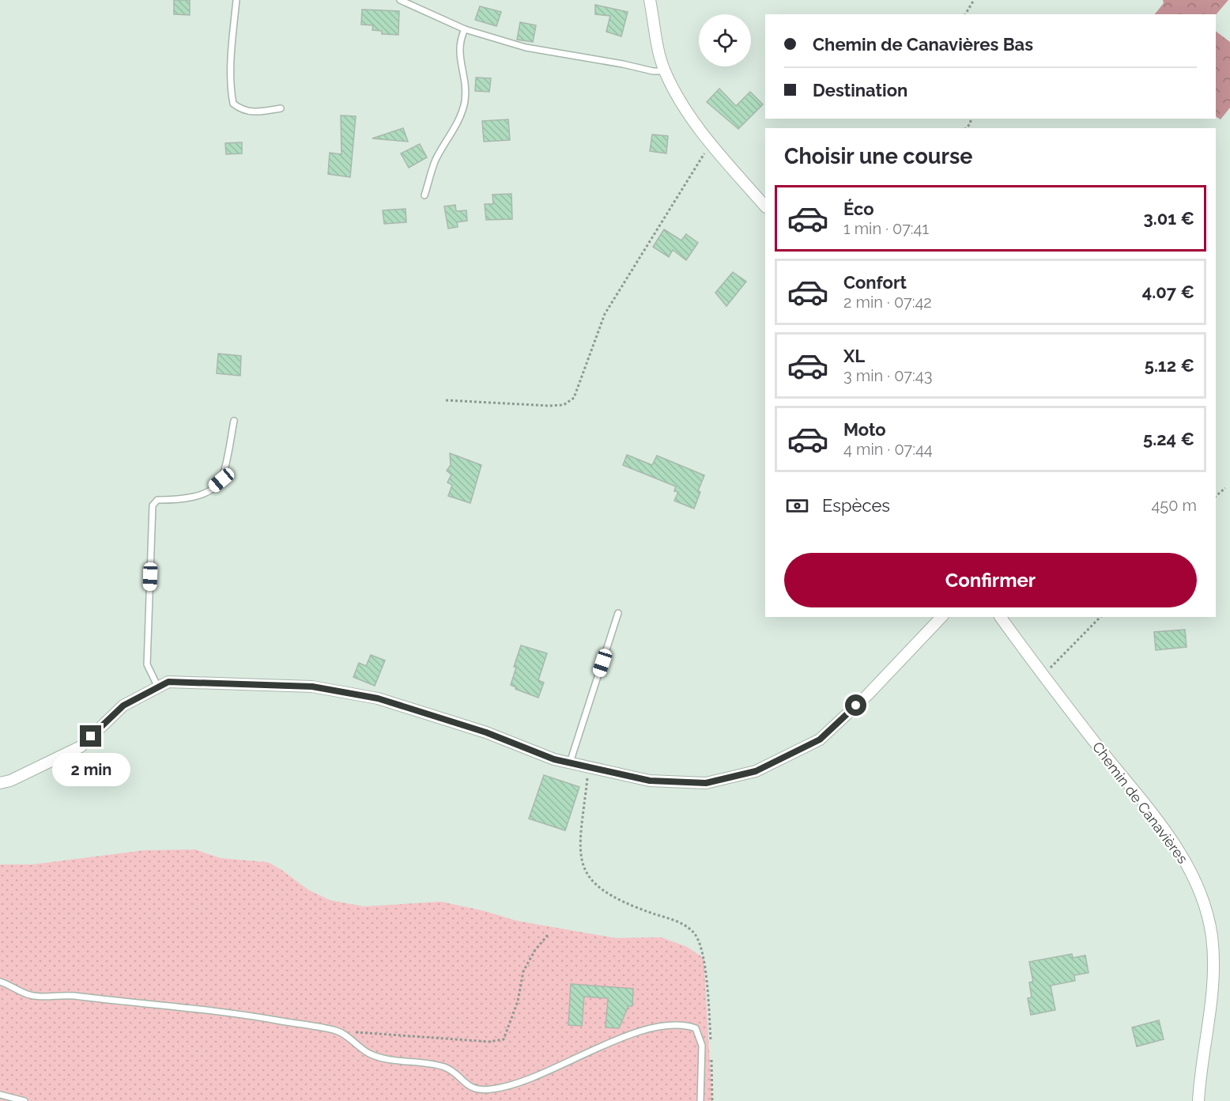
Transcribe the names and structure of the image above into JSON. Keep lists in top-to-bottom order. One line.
{"streets":{"street":["Chemin de Canavières"]},"page":{"banner":["Chemin de Canavières Bas","Destination"],"heading":"Choisir une course","list":[{"name":"Éco","note":"1 min · 07:41","value":"3.01 €"},{"name":"Confort","note":"2 min · 07:42","value":"4.07 €"},{"name":"XL","note":"3 min · 07:43","value":"5.12 €"},{"name":"Moto","note":"4 min · 07:44","value":"5.24 €"}],"pay":["Espèces","450 m"],"buttons":"Confirmer","bubble":"2 min"}}
